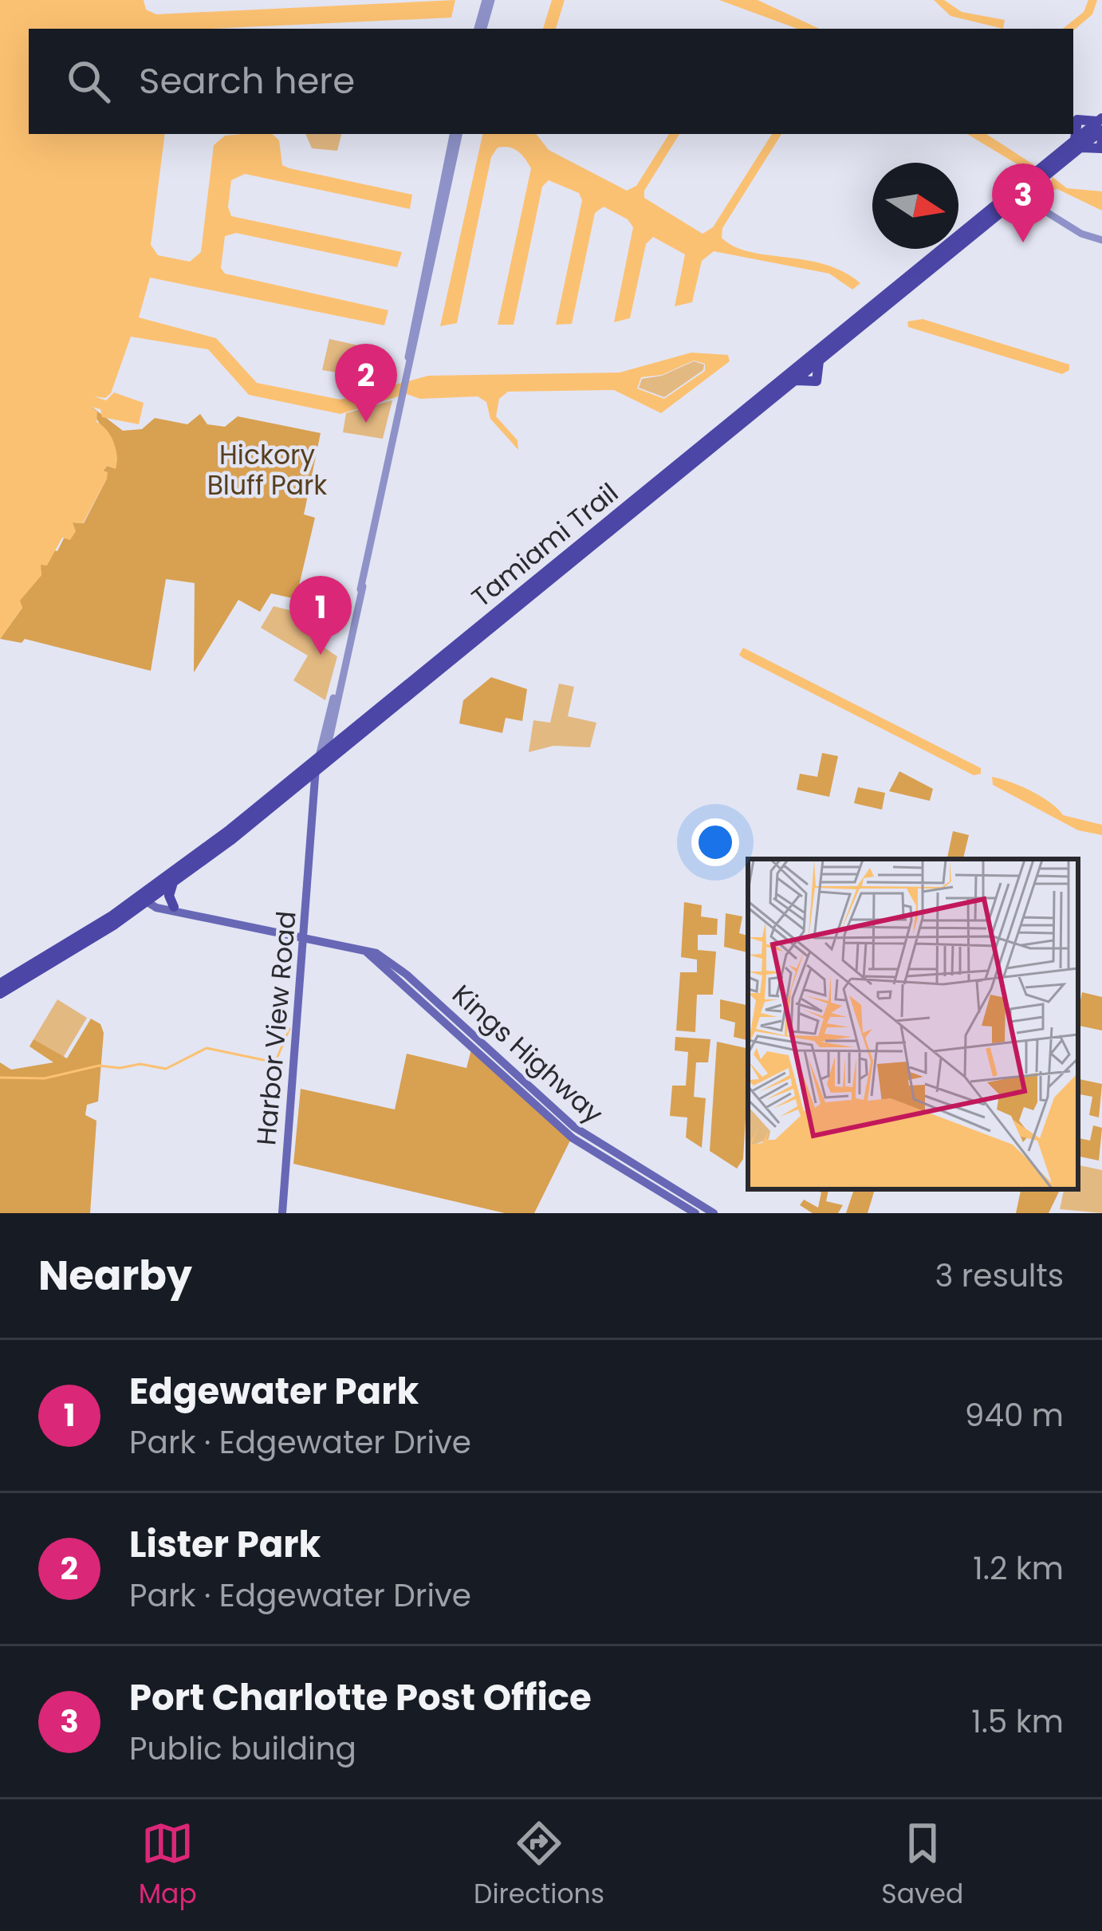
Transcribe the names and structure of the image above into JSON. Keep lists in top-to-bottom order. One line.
{"streets":{"main road":["Tamiami Trail","Harbor View Road","Kings Highway"]},"crossings":[["Tamiami Trail","Harbor View Road"],["Tamiami Trail","Kings Highway"],["Harbor View Road","Kings Highway"]],"parks":["Hickory Bluff Park"],"north":"right","page":{"search":"Search here","pins":["3","2","1"],"heading":["Nearby","3 results"],"list":[{"mark":"1","name":"Edgewater Park","note":"Park · Edgewater Drive","value":"940 m"},{"mark":"2","name":"Lister Park","note":"Park · Edgewater Drive","value":"1.2 km"},{"mark":"3","name":"Port Charlotte Post Office","note":"Public building","value":"1.5 km"}],"nav":["Map","Directions","Saved"]}}
